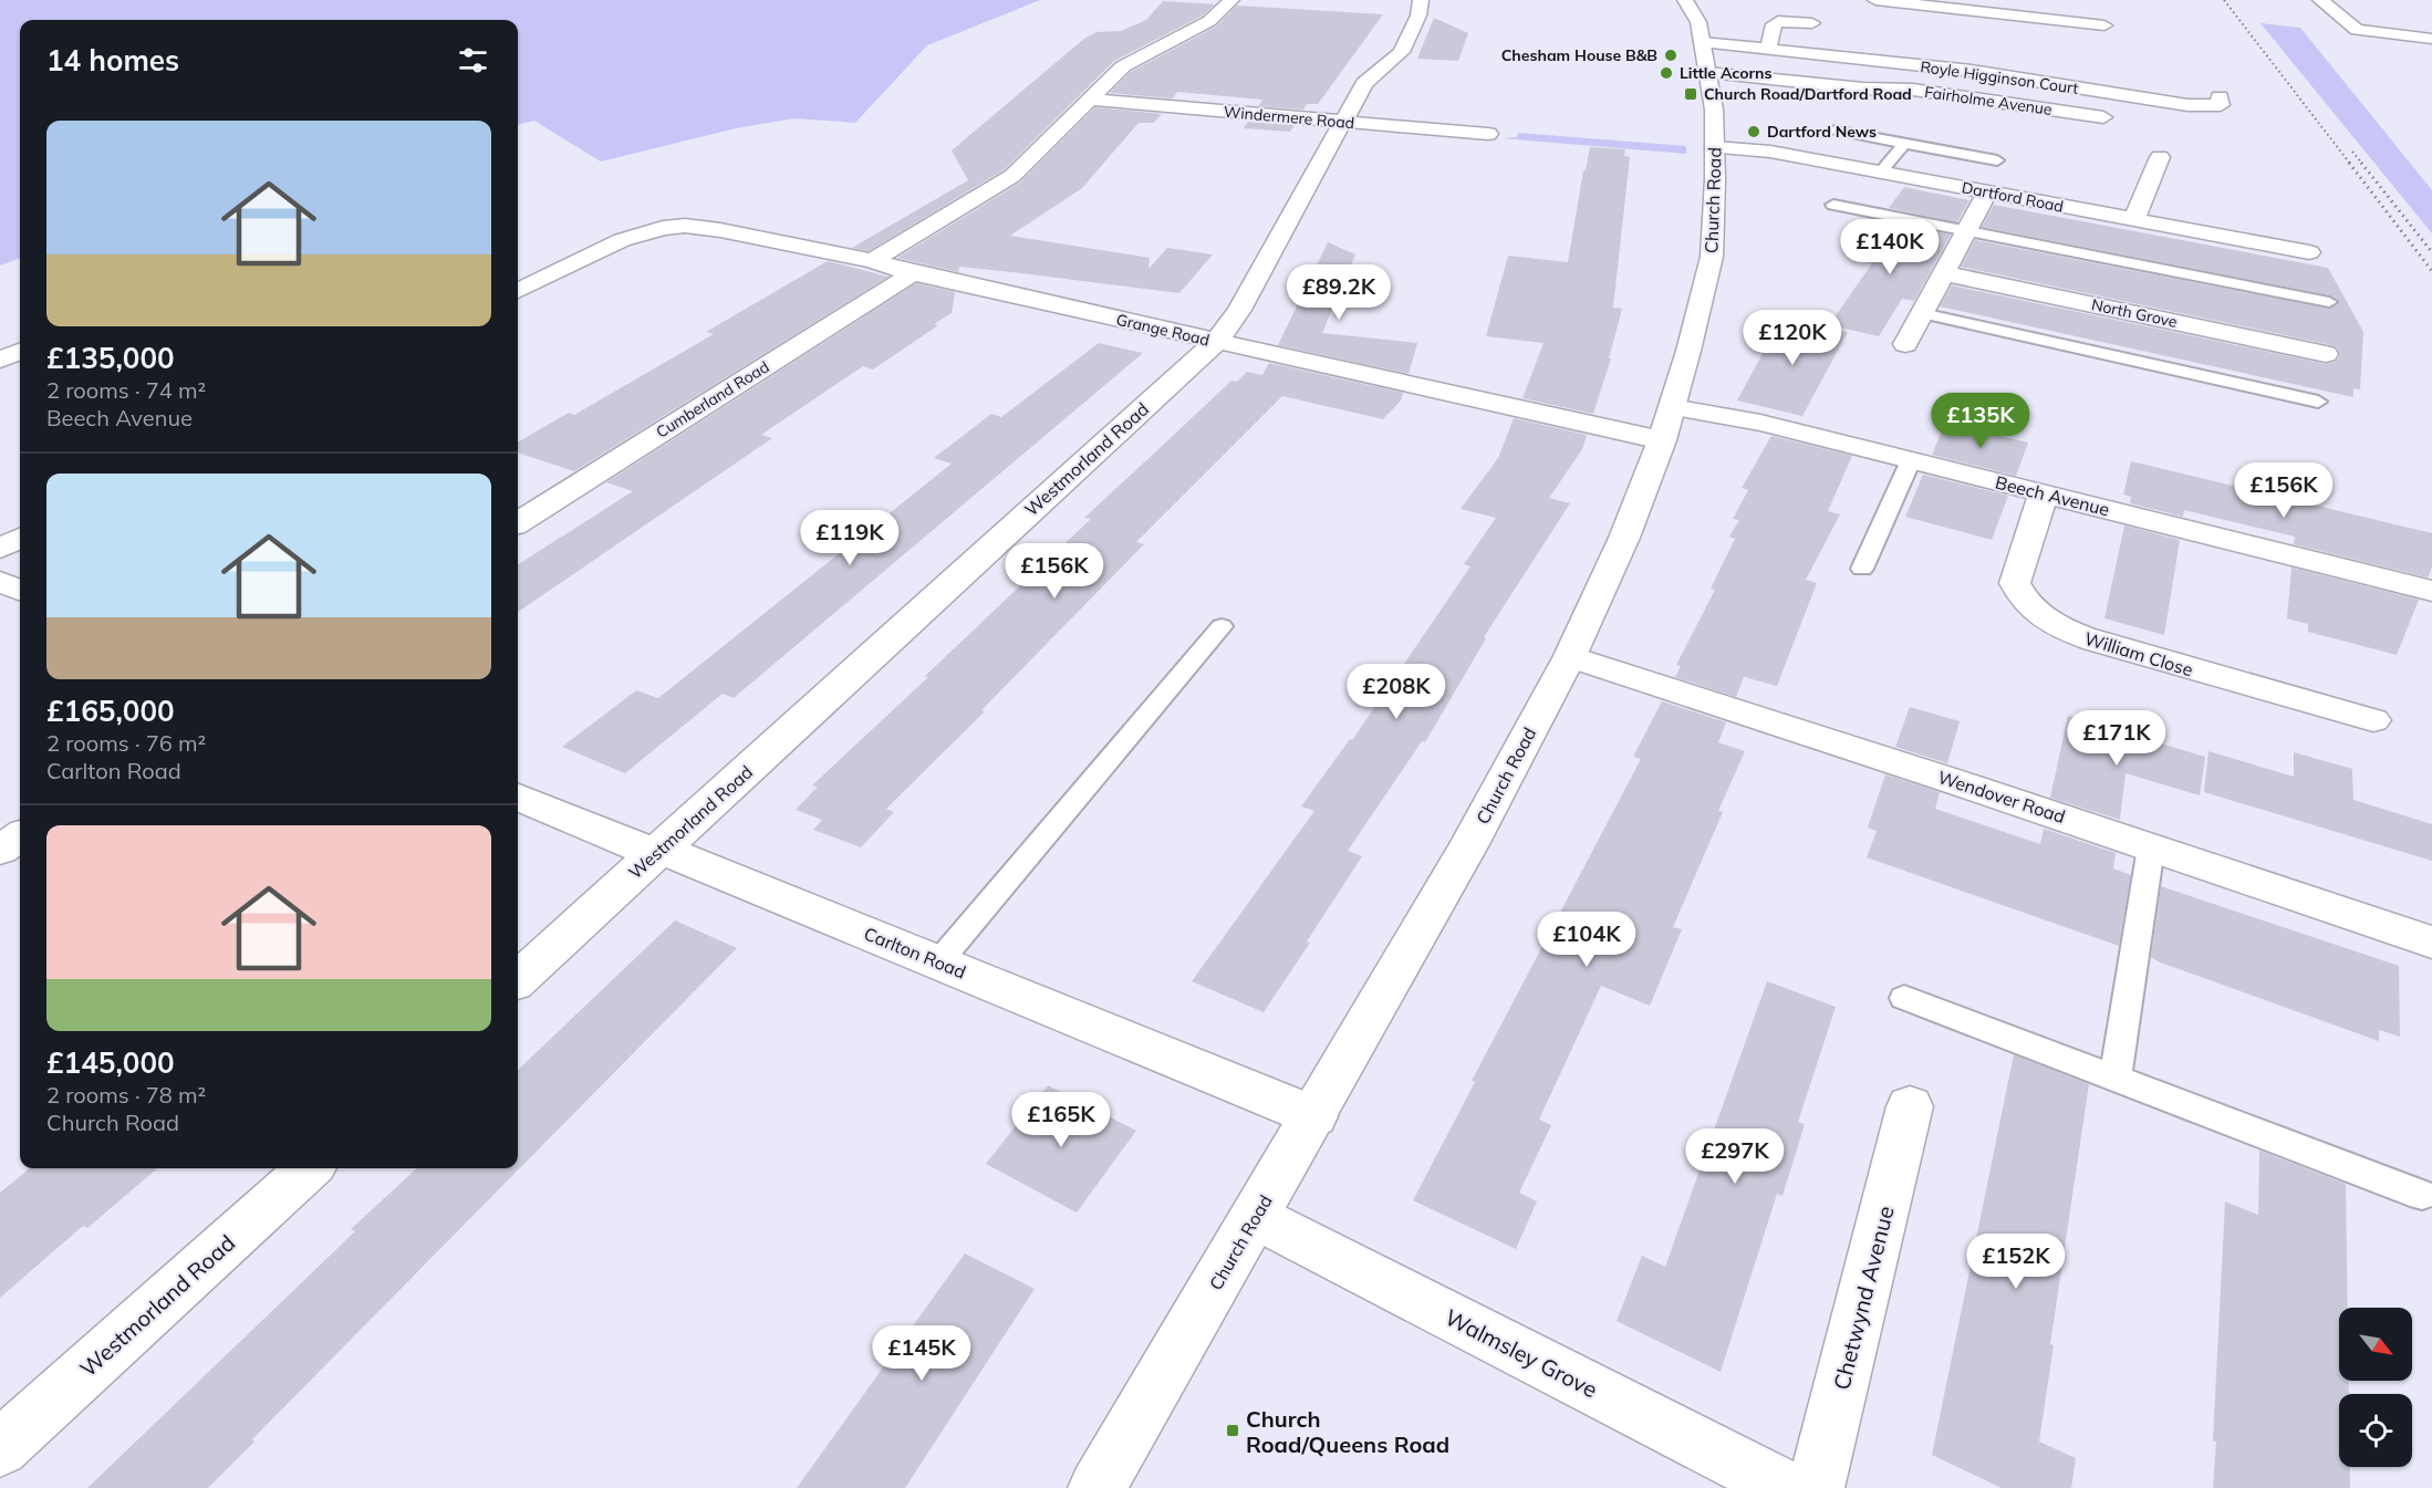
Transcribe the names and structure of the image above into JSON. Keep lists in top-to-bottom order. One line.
{"streets":{"street":["Royle Higginson Court","Fairholme Avenue","Windermere Road","Dartford Road","Church Road","North Grove","Grange Road","Cumberland Road","Westmorland Road","Beech Avenue","William Close","Wendover Road","Carlton Road","Chetwynd Avenue","Walmsley Grove"]},"crossings":[["Royle Higginson Court","Fairholme Avenue"],["Royle Higginson Court","Church Road"],["Fairholme Avenue","Church Road"],["Windermere Road","Westmorland Road"],["Dartford Road","Church Road"],["Church Road","Grange Road"],["Church Road","Beech Avenue"],["Church Road","Wendover Road"],["Church Road","Carlton Road"],["Church Road","Walmsley Grove"],["Grange Road","Cumberland Road"],["Grange Road","Westmorland Road"],["Grange Road","Beech Avenue"],["Westmorland Road","Carlton Road"],["Beech Avenue","William Close"]],"places":{"other":["Chesham House B&B","Little Acorns","Dartford News"],"transit":["Church Road/Dartford Road","Church Road/Queens Road"]},"north":"bottom right","page":{"heading":"14 homes","list":[{"name":"£135,000","note":"2 rooms · 74 m² · Beech Avenue"},{"name":"£165,000","note":"2 rooms · 76 m² · Carlton Road"},{"name":"£145,000","note":"2 rooms · 78 m² · Church Road"}],"price":["£140K","£89.2K","£120K","£135K","£156K","£119K","£156K","£208K","£171K","£104K","£165K","£297K","£152K","£145K"]}}
